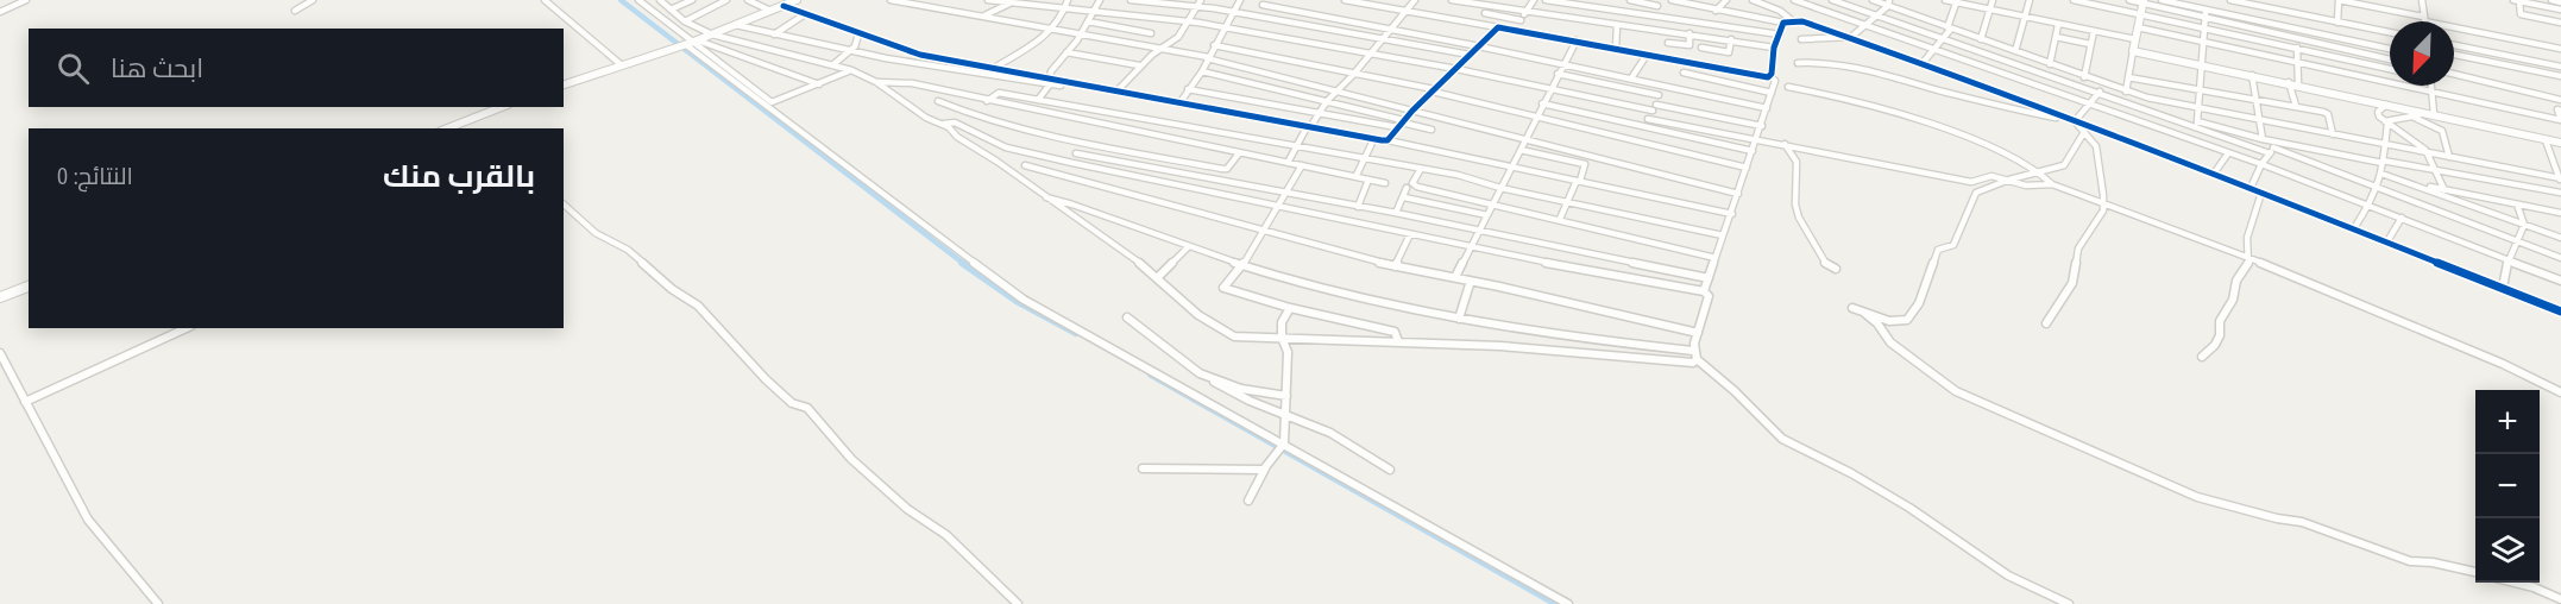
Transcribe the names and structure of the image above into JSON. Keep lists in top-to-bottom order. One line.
{"north":"bottom left","page":{"search":"ابحث هنا","heading":["بالقرب منك","النتائج: 0"],"map_buttons":["+","−"]}}
